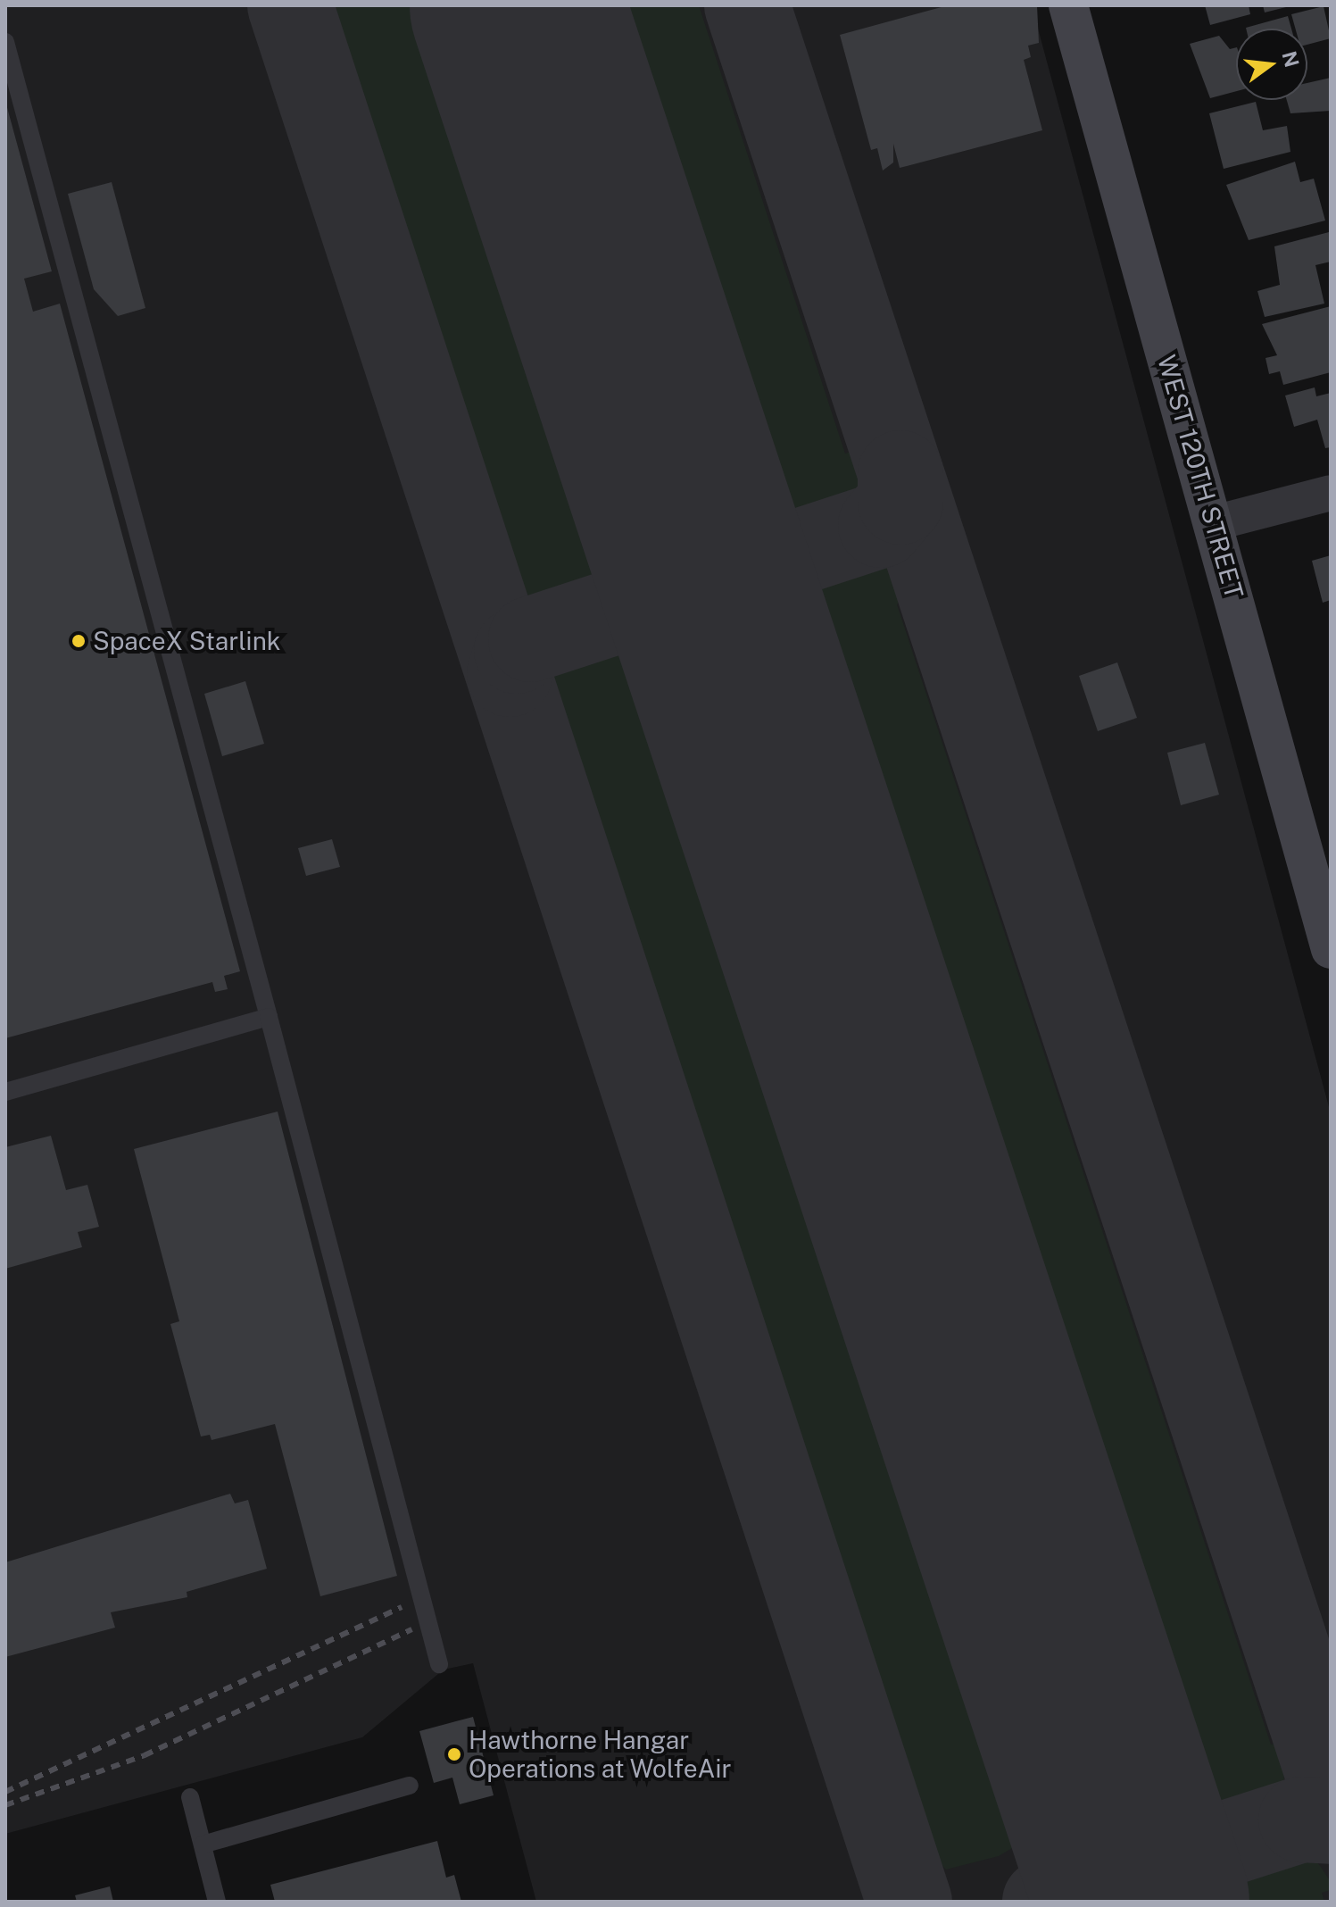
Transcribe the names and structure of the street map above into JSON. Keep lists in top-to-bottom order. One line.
{"streets":{"main road":["WEST 120TH STREET"]},"places":["SpaceX Starlink","Hawthorne Hangar Operations at WolfeAir"],"north":"right"}
